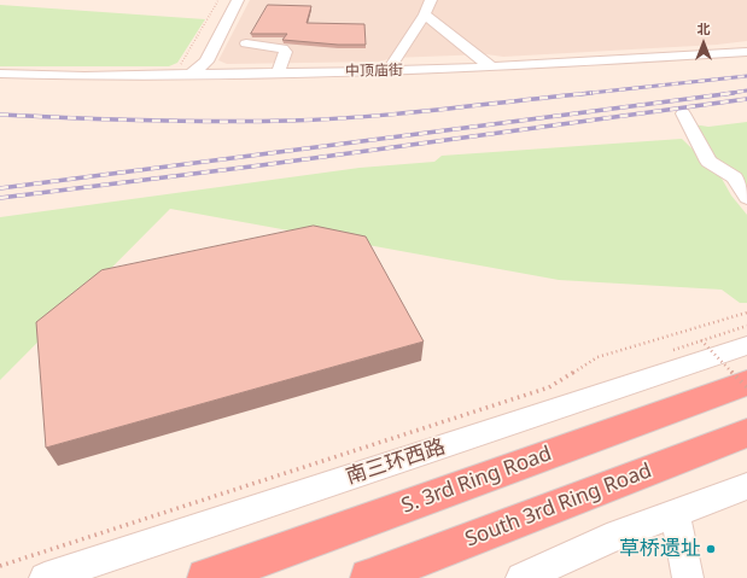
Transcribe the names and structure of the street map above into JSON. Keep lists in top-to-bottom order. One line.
{"streets":{"highway":["S. 3rd Ring Road","South 3rd Ring Road"],"street":["中顶庙街","南三环西路"]},"places":["草桥遗址"],"north":"top"}
